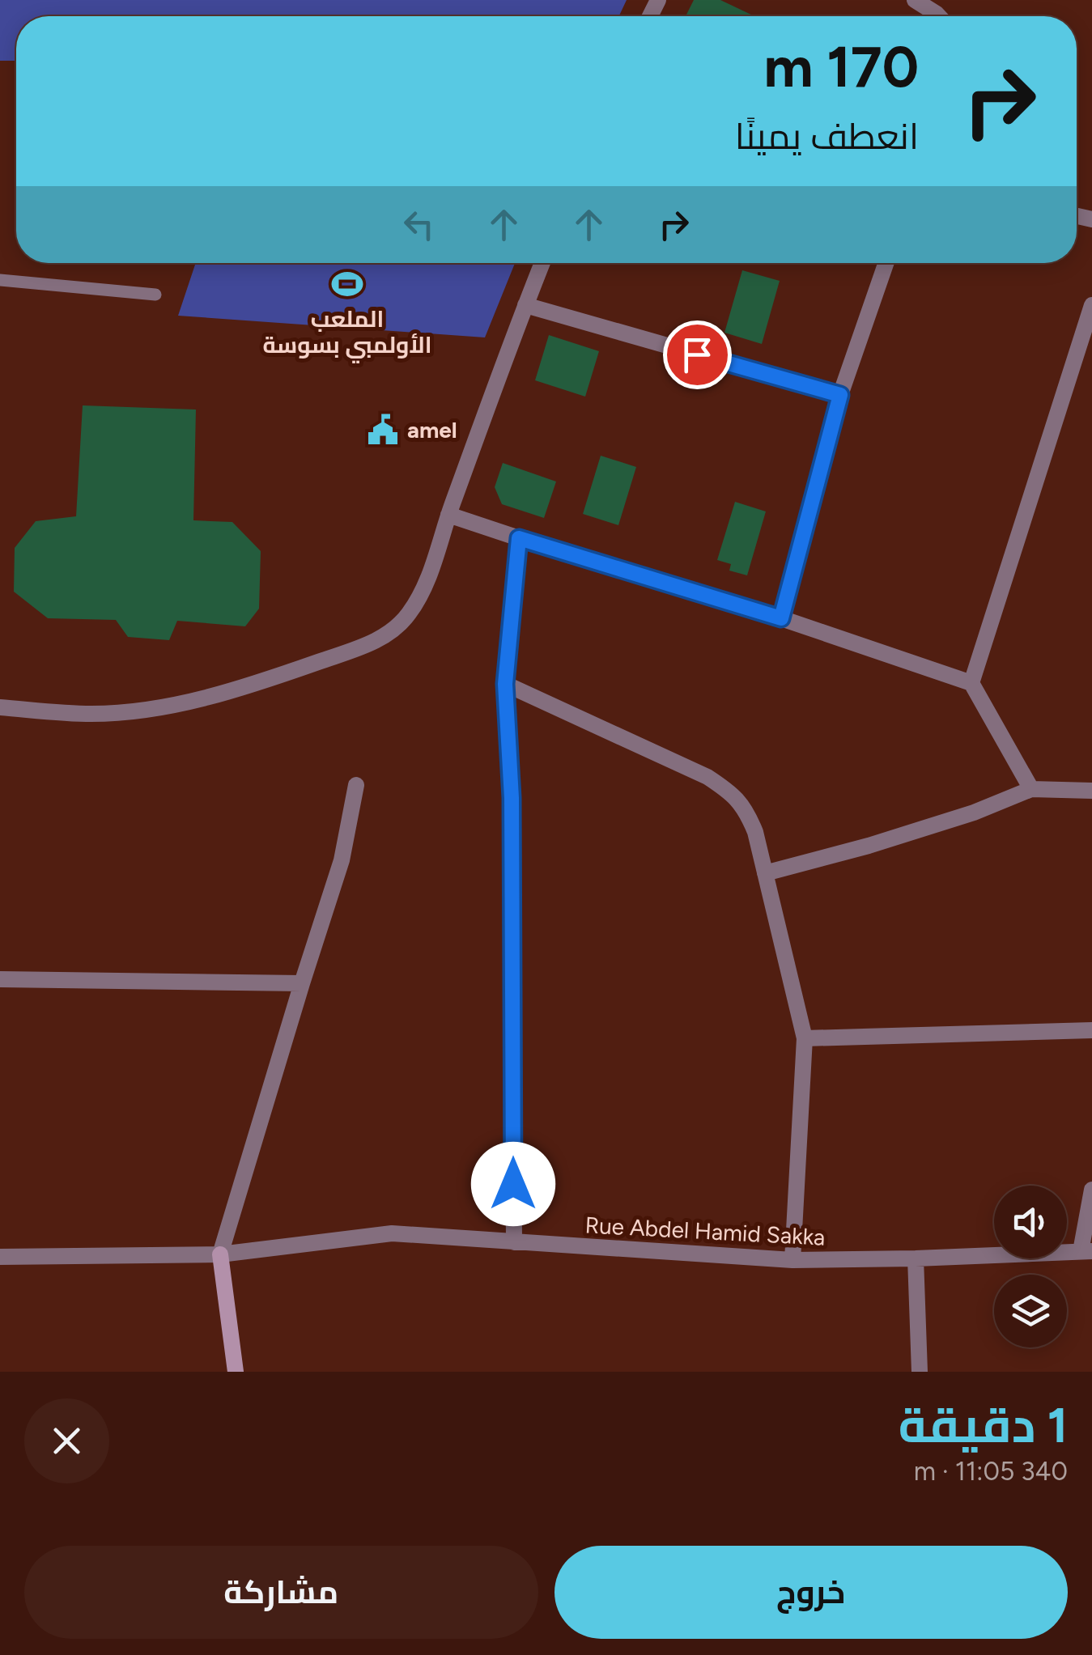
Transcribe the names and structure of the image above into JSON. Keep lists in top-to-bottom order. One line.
{"streets":{"street":["Rue Abdel Hamid Sakka"]},"places":{"sports":["الملعب الأولمبي بسوسة"],"public building":["amel"]},"page":{"turn":["170 m","انعطف يمينًا"],"heading":["1 دقيقة","340 m · 11:05"],"buttons":["خروج","مشاركة"]}}
